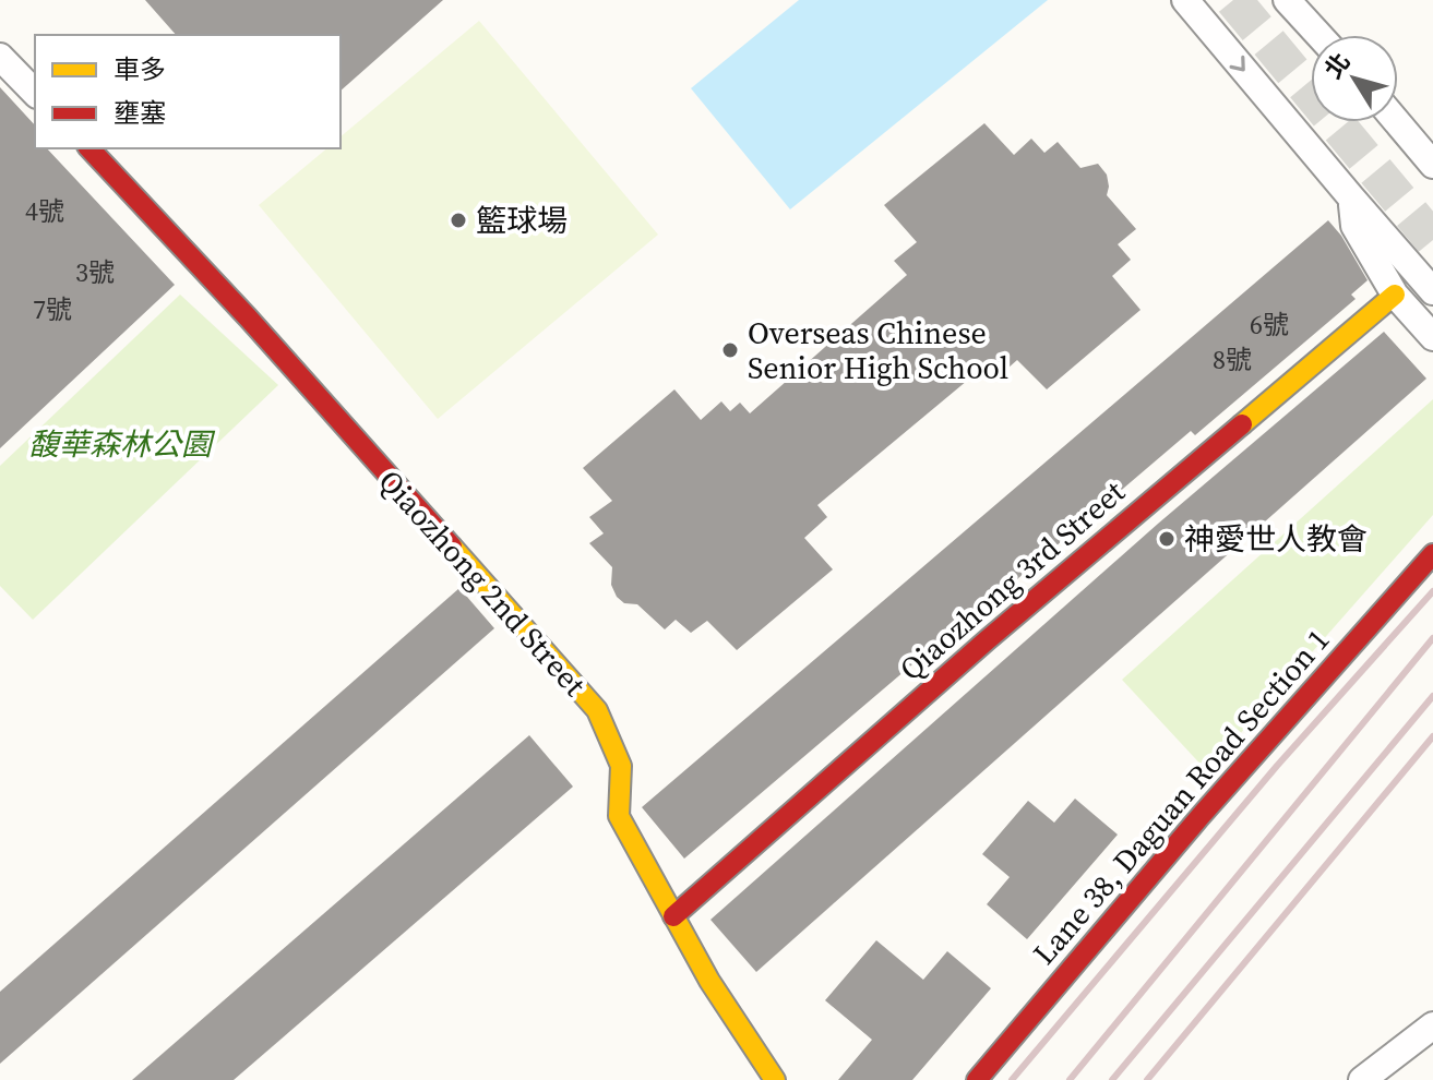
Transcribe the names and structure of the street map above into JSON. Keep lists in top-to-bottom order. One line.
{"streets":{"street":["Qiaozhong 3rd Street","Qiaozhong 2nd Street","Lane 38, Daguan Road Section 1"]},"crossings":[["Qiaozhong 3rd Street","Qiaozhong 2nd Street"]],"parks":["馥華森林公園"],"places":["籃球場","Overseas Chinese Senior High School","神愛世人教會"],"house_numbers":["4號","3號","7號","6號","8號"],"legend":["車多","壅塞"],"north":"top left"}
